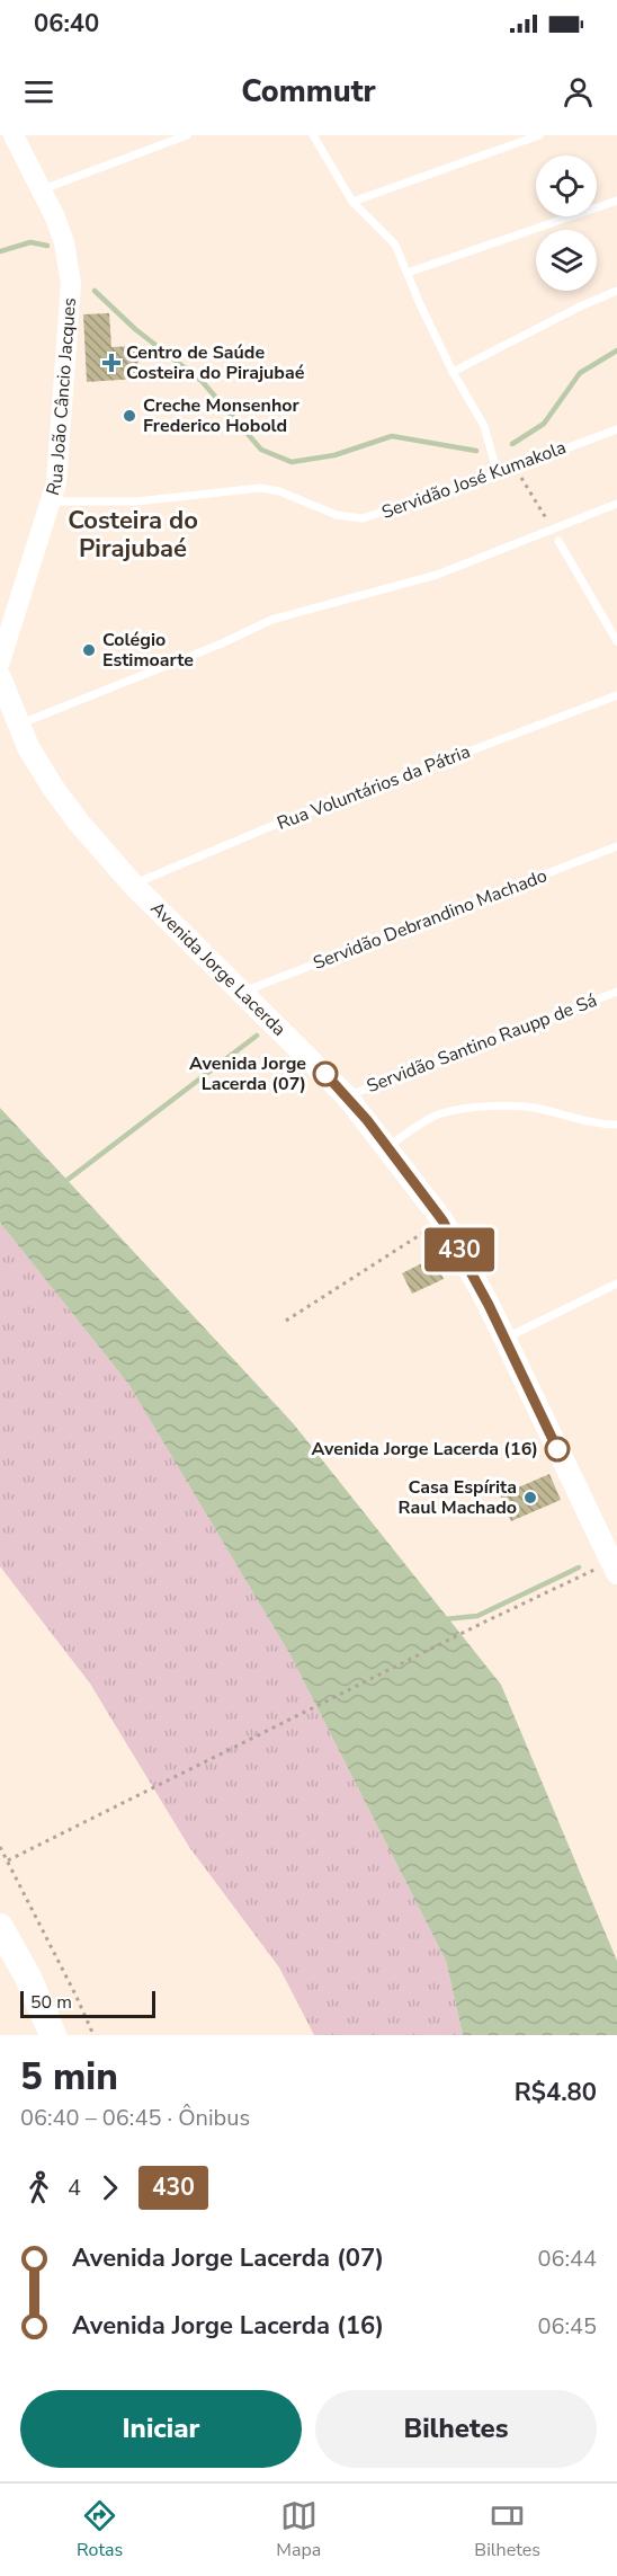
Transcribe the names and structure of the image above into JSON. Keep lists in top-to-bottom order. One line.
{"streets":{"main road":["Avenida Jorge Lacerda"],"street":["Rua João Câncio Jacques"],"lane":["Servidão José Kumakola","Rua Voluntários da Pátria","Servidão Debrandino Machado","Servidão Santino Raupp de Sá"]},"crossings":[["Rua João Câncio Jacques","Servidão José Kumakola"],["Rua Voluntários da Pátria","Avenida Jorge Lacerda"],["Servidão Debrandino Machado","Avenida Jorge Lacerda"],["Avenida Jorge Lacerda","Servidão Santino Raupp de Sá"]],"districts":["Costeira do Pirajubaé"],"places":{"health":["Centro de Saúde Costeira do Pirajubaé"],"other":["Creche Monsenhor Frederico Hobold","Colégio Estimoarte","Avenida Jorge Lacerda (07)","Avenida Jorge Lacerda (16)","Casa Espírita Raul Machado"]},"lines":["bus line 430"],"scale_bar":"50 m","page":{"status":"06:40","header":"Commutr","on_map":"430","scale":"50 m","heading":["5 min","06:40 – 06:45 · Ônibus","R$4.80"],"legs":["4","430"],"list":[{"name":"Avenida Jorge Lacerda (07)","value":"06:44"},{"name":"Avenida Jorge Lacerda (16)","value":"06:45"}],"buttons":["Iniciar","Bilhetes"],"tabs":["Rotas","Mapa","Bilhetes"]}}
